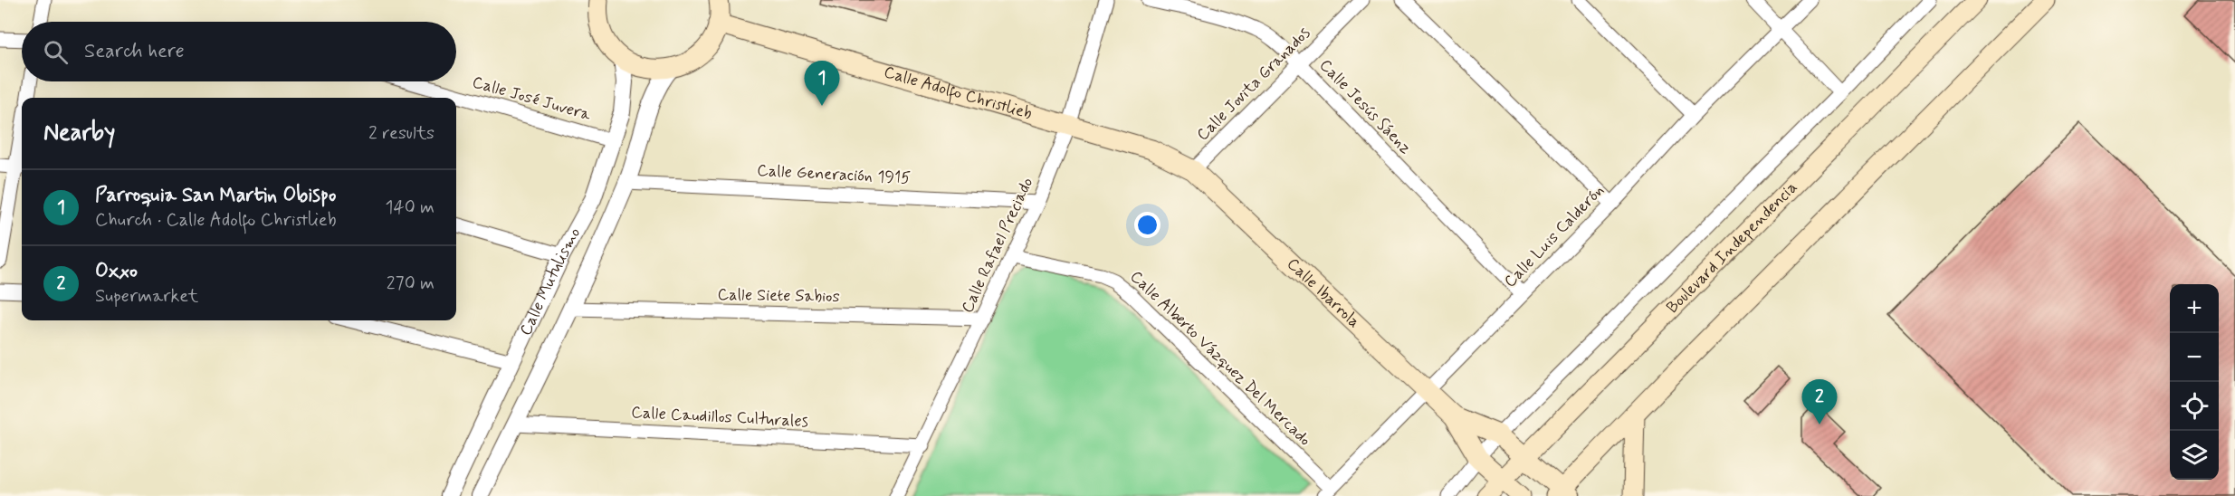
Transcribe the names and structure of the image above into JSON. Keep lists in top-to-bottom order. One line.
{"streets":{"main road":["Calle Adolfo Christlieb","Boulevard Independencia","Calle Ibarrola"],"street":["Calle Jovita Granados","Calle José Juvera","Calle Jesús Sáenz","Calle Generación 1915","Calle Luis Calderón","Calle Rafael Preciado","Calle Mutulismo","Calle Siete Sabios","Calle Alberto Vázquez Del Mercado","Calle Caudillos Culturales"]},"crossings":[["Calle Jovita Granados","Calle Adolfo Christlieb"],["Calle Jovita Granados","Calle Jesús Sáenz"],["Calle Jovita Granados","Calle Ibarrola"],["Calle Adolfo Christlieb","Calle Rafael Preciado"],["Calle Adolfo Christlieb","Calle Ibarrola"],["Calle José Juvera","Calle Mutulismo"],["Calle Jesús Sáenz","Calle Luis Calderón"],["Calle Generación 1915","Calle Rafael Preciado"],["Calle Generación 1915","Calle Mutulismo"],["Calle Luis Calderón","Calle Ibarrola"],["Calle Luis Calderón","Calle Alberto Vázquez Del Mercado"],["Calle Rafael Preciado","Calle Siete Sabios"],["Calle Rafael Preciado","Calle Alberto Vázquez Del Mercado"],["Calle Rafael Preciado","Calle Caudillos Culturales"],["Boulevard Independencia","Calle Ibarrola"],["Calle Mutulismo","Calle Siete Sabios"],["Calle Mutulismo","Calle Caudillos Culturales"]],"page":{"search":"Search here","pins":["1","2"],"heading":["Nearby","2 results"],"list":[{"mark":"1","name":"Parroquia San Martin Obispo","note":"Church · Calle Adolfo Christlieb","value":"140 m"},{"mark":"2","name":"Oxxo","note":"Supermarket","value":"270 m"}],"map_buttons":["+","−"]}}
